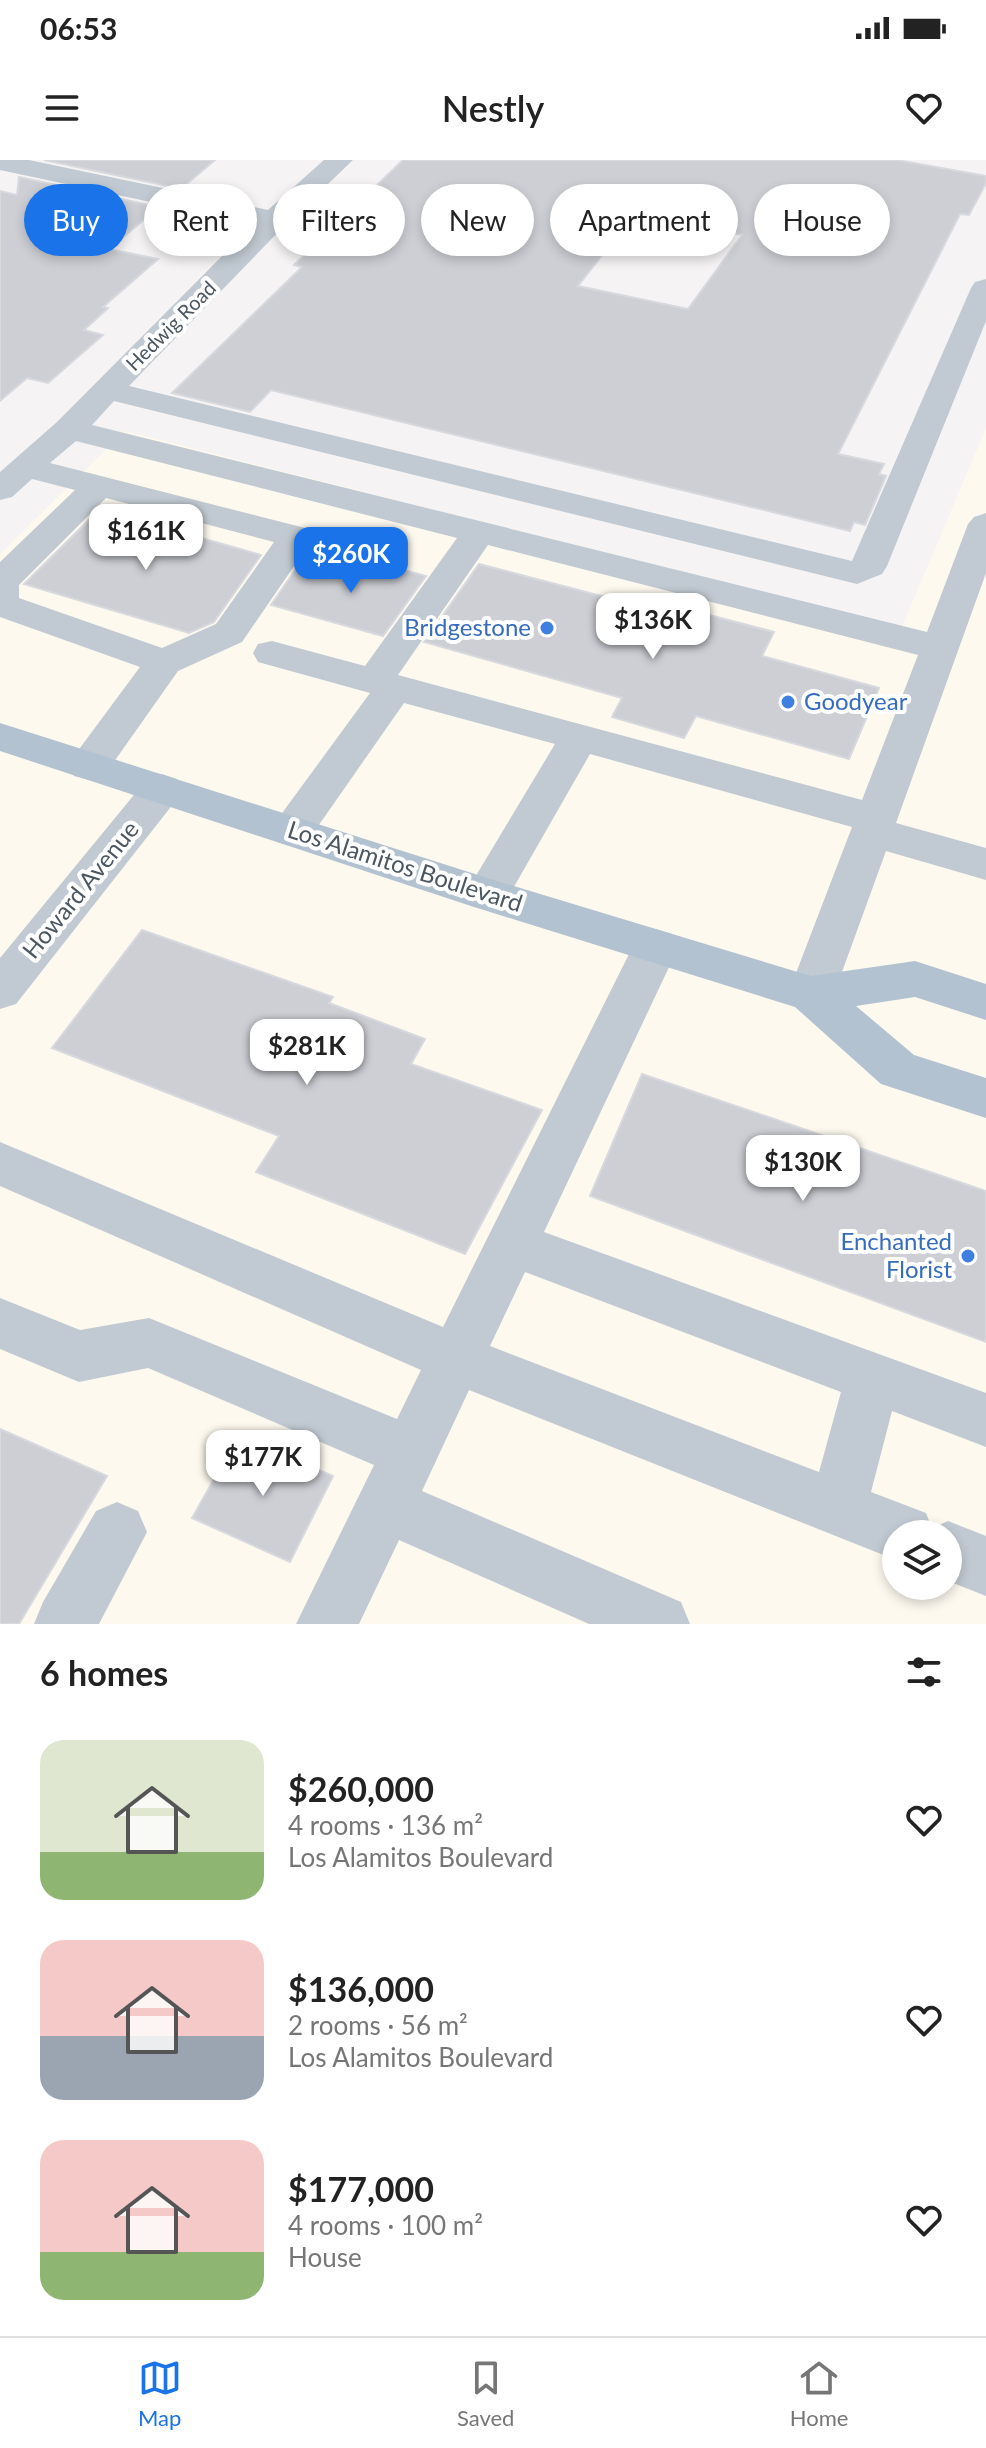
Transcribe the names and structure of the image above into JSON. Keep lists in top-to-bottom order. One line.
{"streets":{"main road":["Los Alamitos Boulevard"],"street":["Hedwig Road","Howard Avenue"]},"crossings":[["Los Alamitos Boulevard","Howard Avenue"]],"places":["Bridgestone","Goodyear","Enchanted Florist"],"page":{"status":"06:53","header":"Nestly","chip":["Buy","Rent","Filters","New","Apartment","House"],"price":["$161K","$260K","$136K","$281K","$130K","$177K"],"heading":"6 homes","list":[{"name":"$260,000","note":"4 rooms · 136 m² · Los Alamitos Boulevard"},{"name":"$136,000","note":"2 rooms · 56 m² · Los Alamitos Boulevard"},{"name":"$177,000","note":"4 rooms · 100 m² · House"}],"tabs":["Map","Saved","Home"]}}
